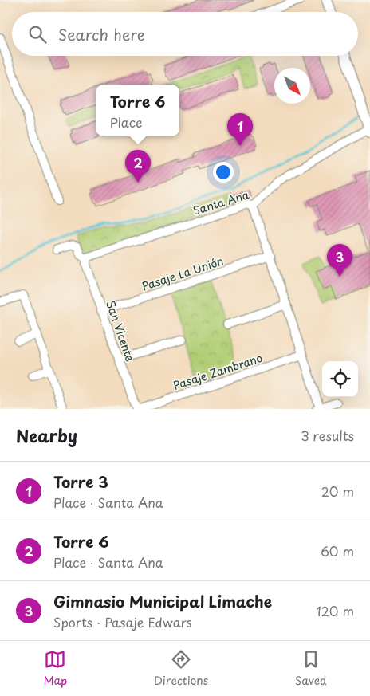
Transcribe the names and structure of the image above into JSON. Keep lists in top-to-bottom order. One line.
{"streets":{"street":["Santa Ana","Pasaje La Unión","San Vicente","Pasaje Zambrano"]},"crossings":[["Santa Ana","San Vicente"],["Pasaje La Unión","San Vicente"]],"north":"bottom right","page":{"search":"Search here","popup":["Torre 6","Place"],"pins":["1","2","3"],"heading":["Nearby","3 results"],"list":[{"mark":"1","name":"Torre 3","note":"Place · Santa Ana","value":"20 m"},{"mark":"2","name":"Torre 6","note":"Place · Santa Ana","value":"60 m"},{"mark":"3","name":"Gimnasio Municipal Limache","note":"Sports · Pasaje Edwars","value":"120 m"}],"nav":["Map","Directions","Saved"]}}
